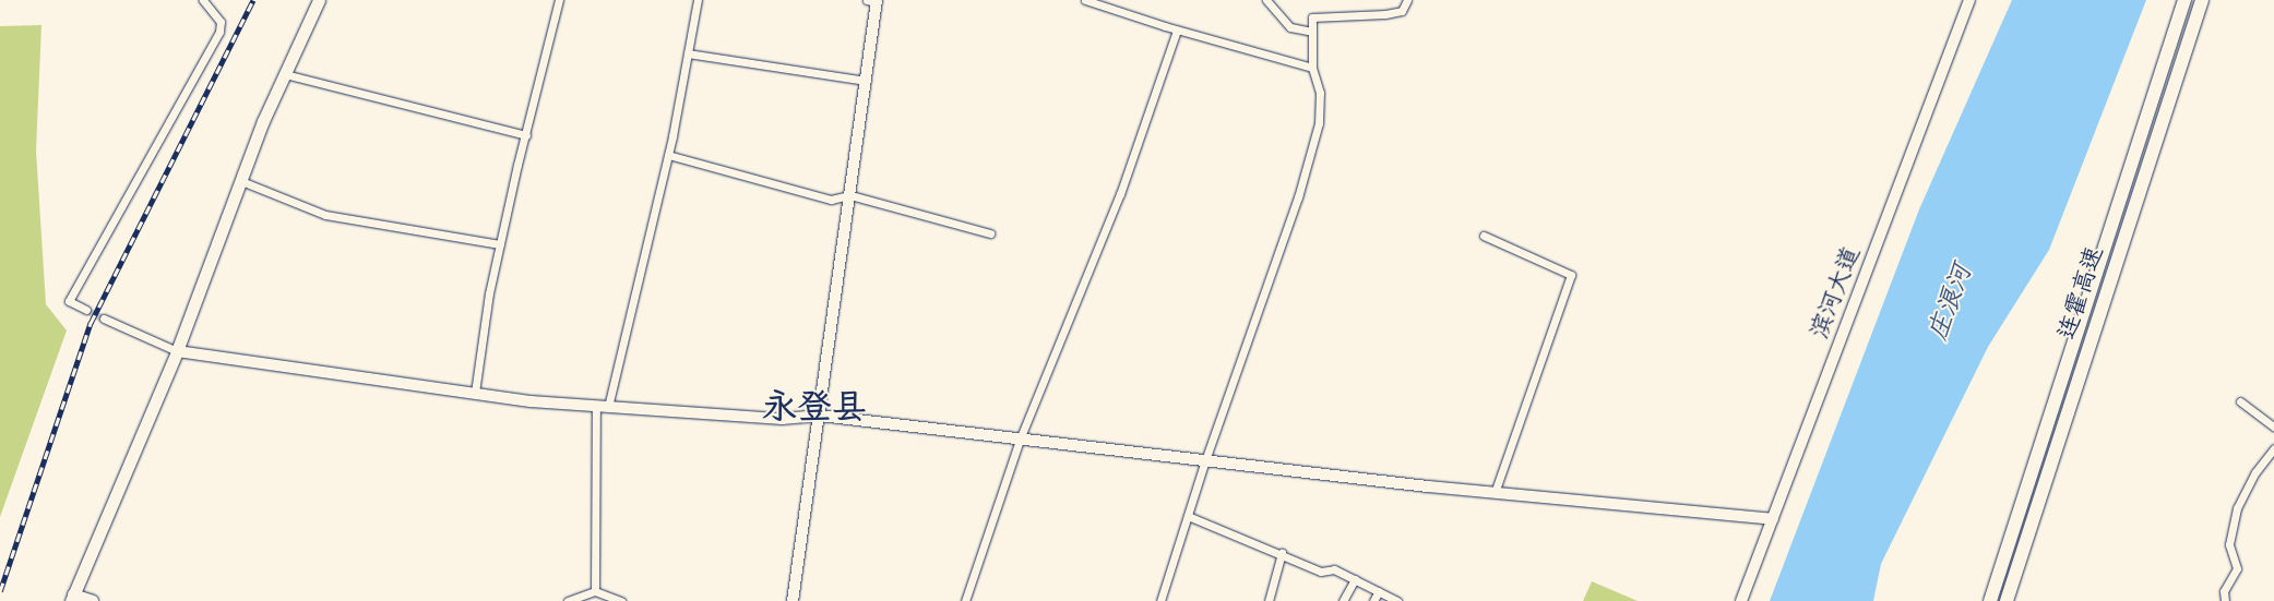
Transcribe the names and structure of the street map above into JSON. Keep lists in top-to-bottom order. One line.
{"streets":{"highway":["连霍高速"],"street":["滨河大道"]},"districts":["永登县"],"water":["庄浪河"]}
